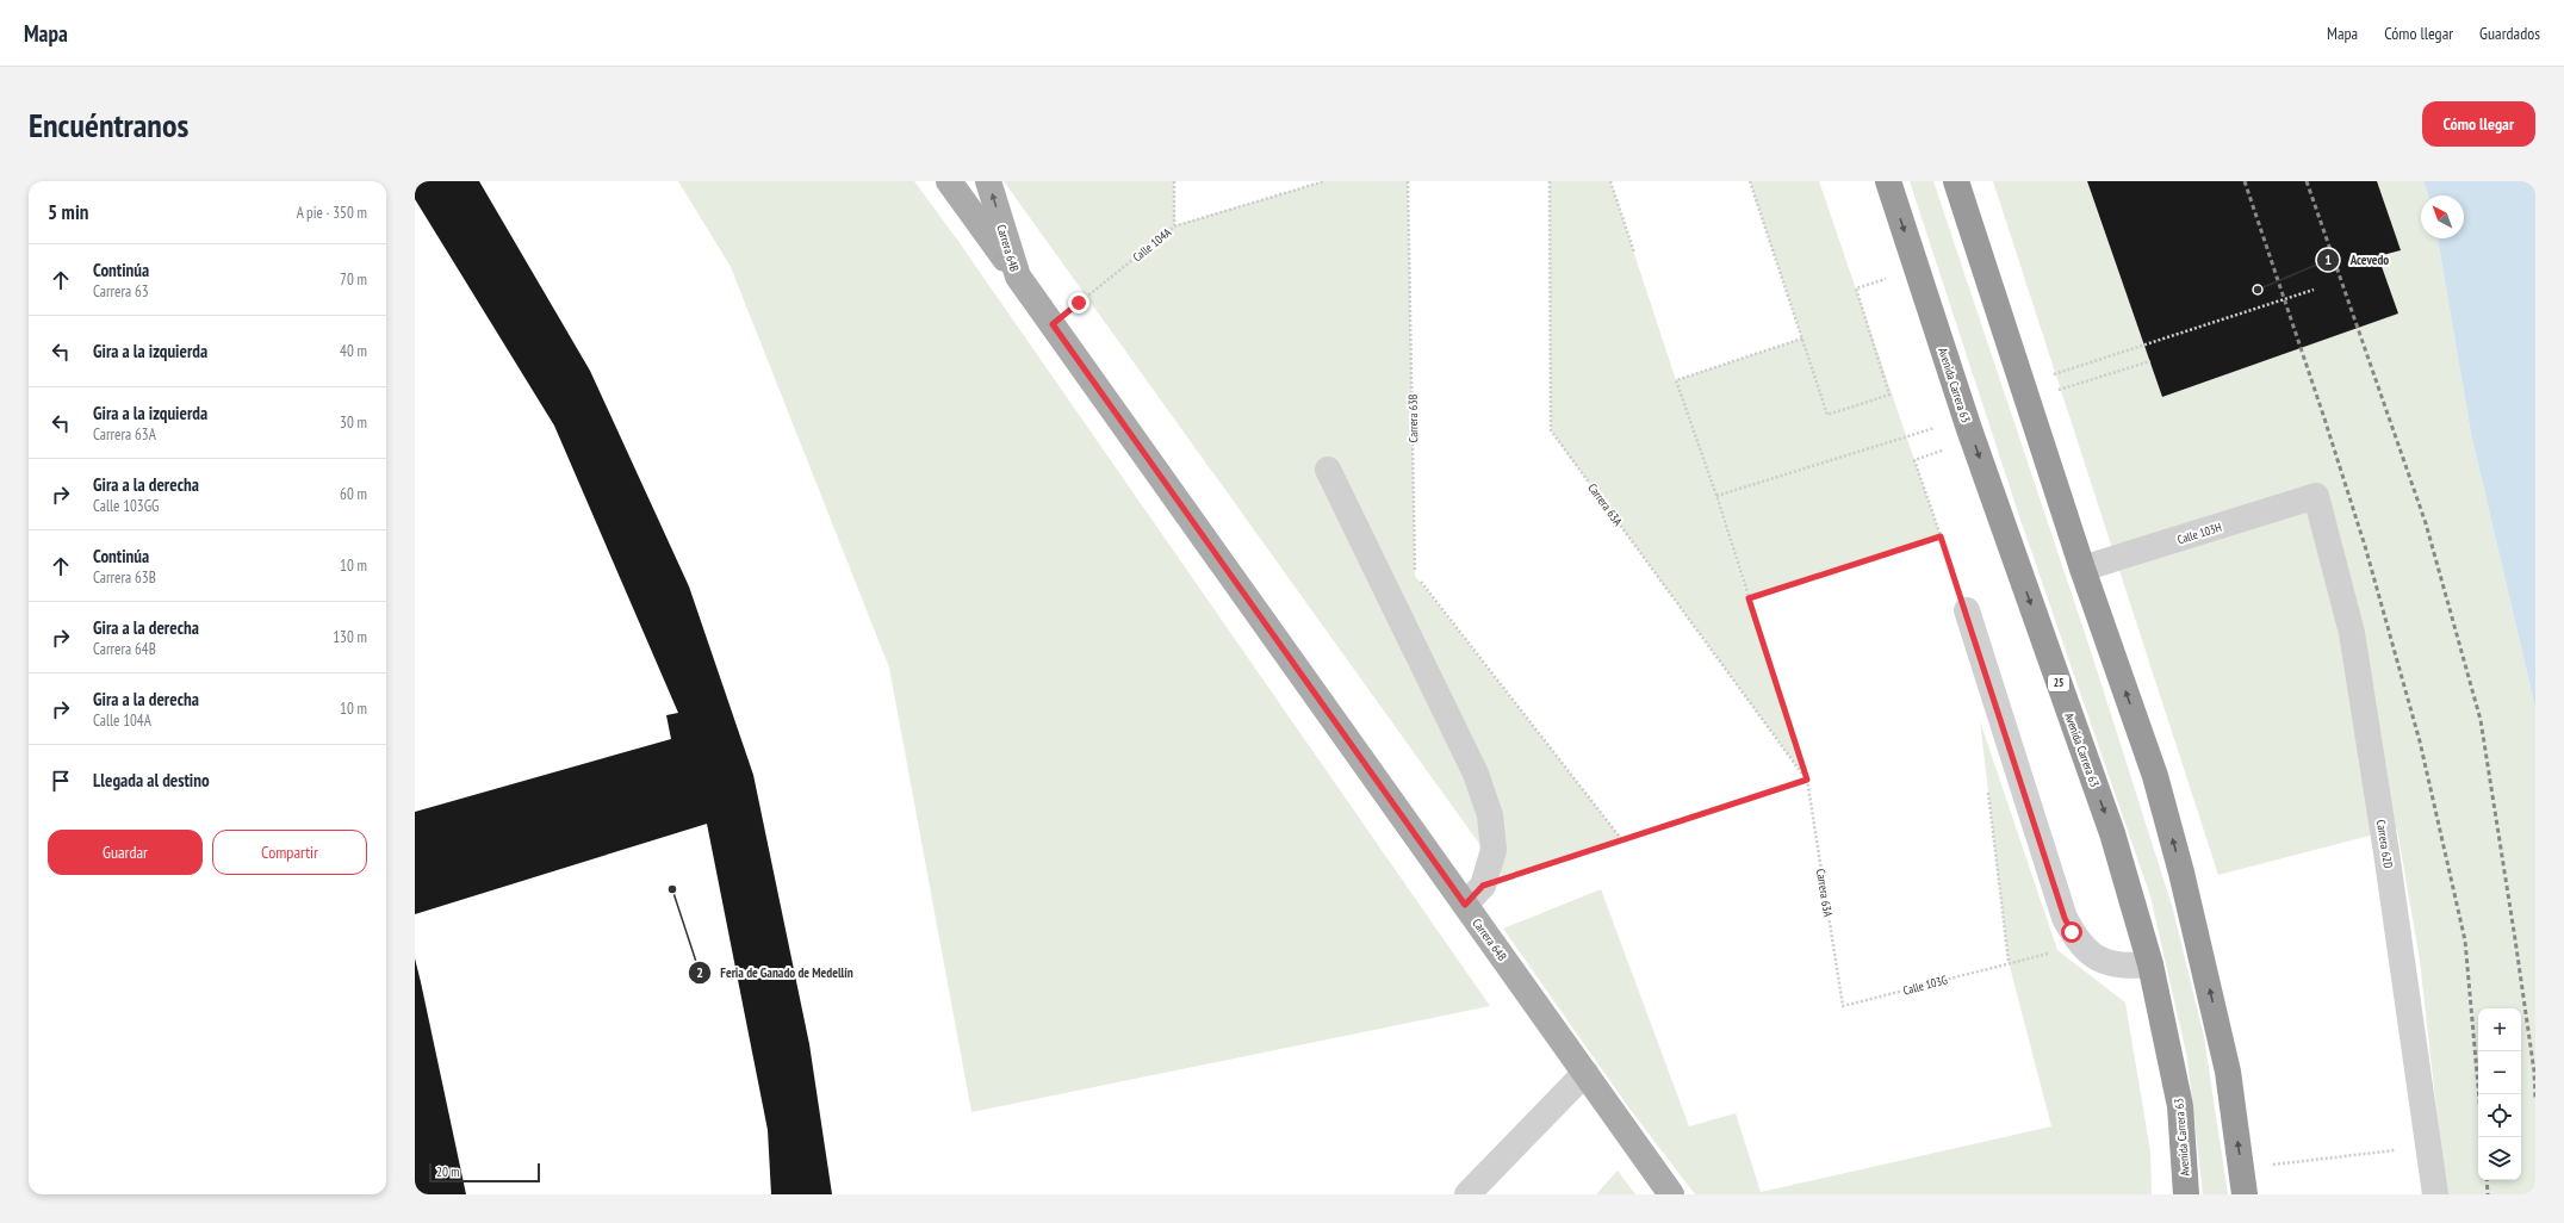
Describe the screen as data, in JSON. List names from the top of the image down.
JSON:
{
  "streets": {
    "highway": ["Avenida Carrera 63", "25"],
    "main road": ["Carrera 64B"],
    "street": ["Calle 103H", "Carrera 62D"],
    "path": [
      "Calle 104A",
      "Carrera 63B",
      "Carrera 63A",
      "Calle 103G"
    ]
  },
  "crossings": [
    ["Calle 104A", "Carrera 64B"],
    ["Carrera 63A", "Calle 103G"],
    ["Calle 103H", "Carrera 62D"]
  ],
  "places": ["Acevedo", "Feria de Ganado de Medellín"],
  "scale_bar": "20 m",
  "north": "top left",
  "page": {
    "header": "Mapa",
    "nav": ["Mapa", "Cómo llegar", "Guardados"],
    "buttons": [
      "Cómo llegar",
      ["Guardar", "Compartir"]
    ],
    "title": "Encuéntranos",
    "heading": ["5 min", "A pie · 350 m"],
    "list": [
      ["Continúa", "Carrera 63", "70 m"],
      ["Gira a la izquierda", "40 m"],
      ["Gira a la izquierda", "Carrera 63A", "30 m"],
      ["Gira a la derecha", "Calle 103GG", "60 m"],
      ["Continúa", "Carrera 63B", "10 m"],
      ["Gira a la derecha", "Carrera 64B", "130 m"],
      ["Gira a la derecha", "Calle 104A", "10 m"],
      "Llegada al destino"
    ],
    "map_buttons": ["+", "−"],
    "scale": "20 m"
  }
}
